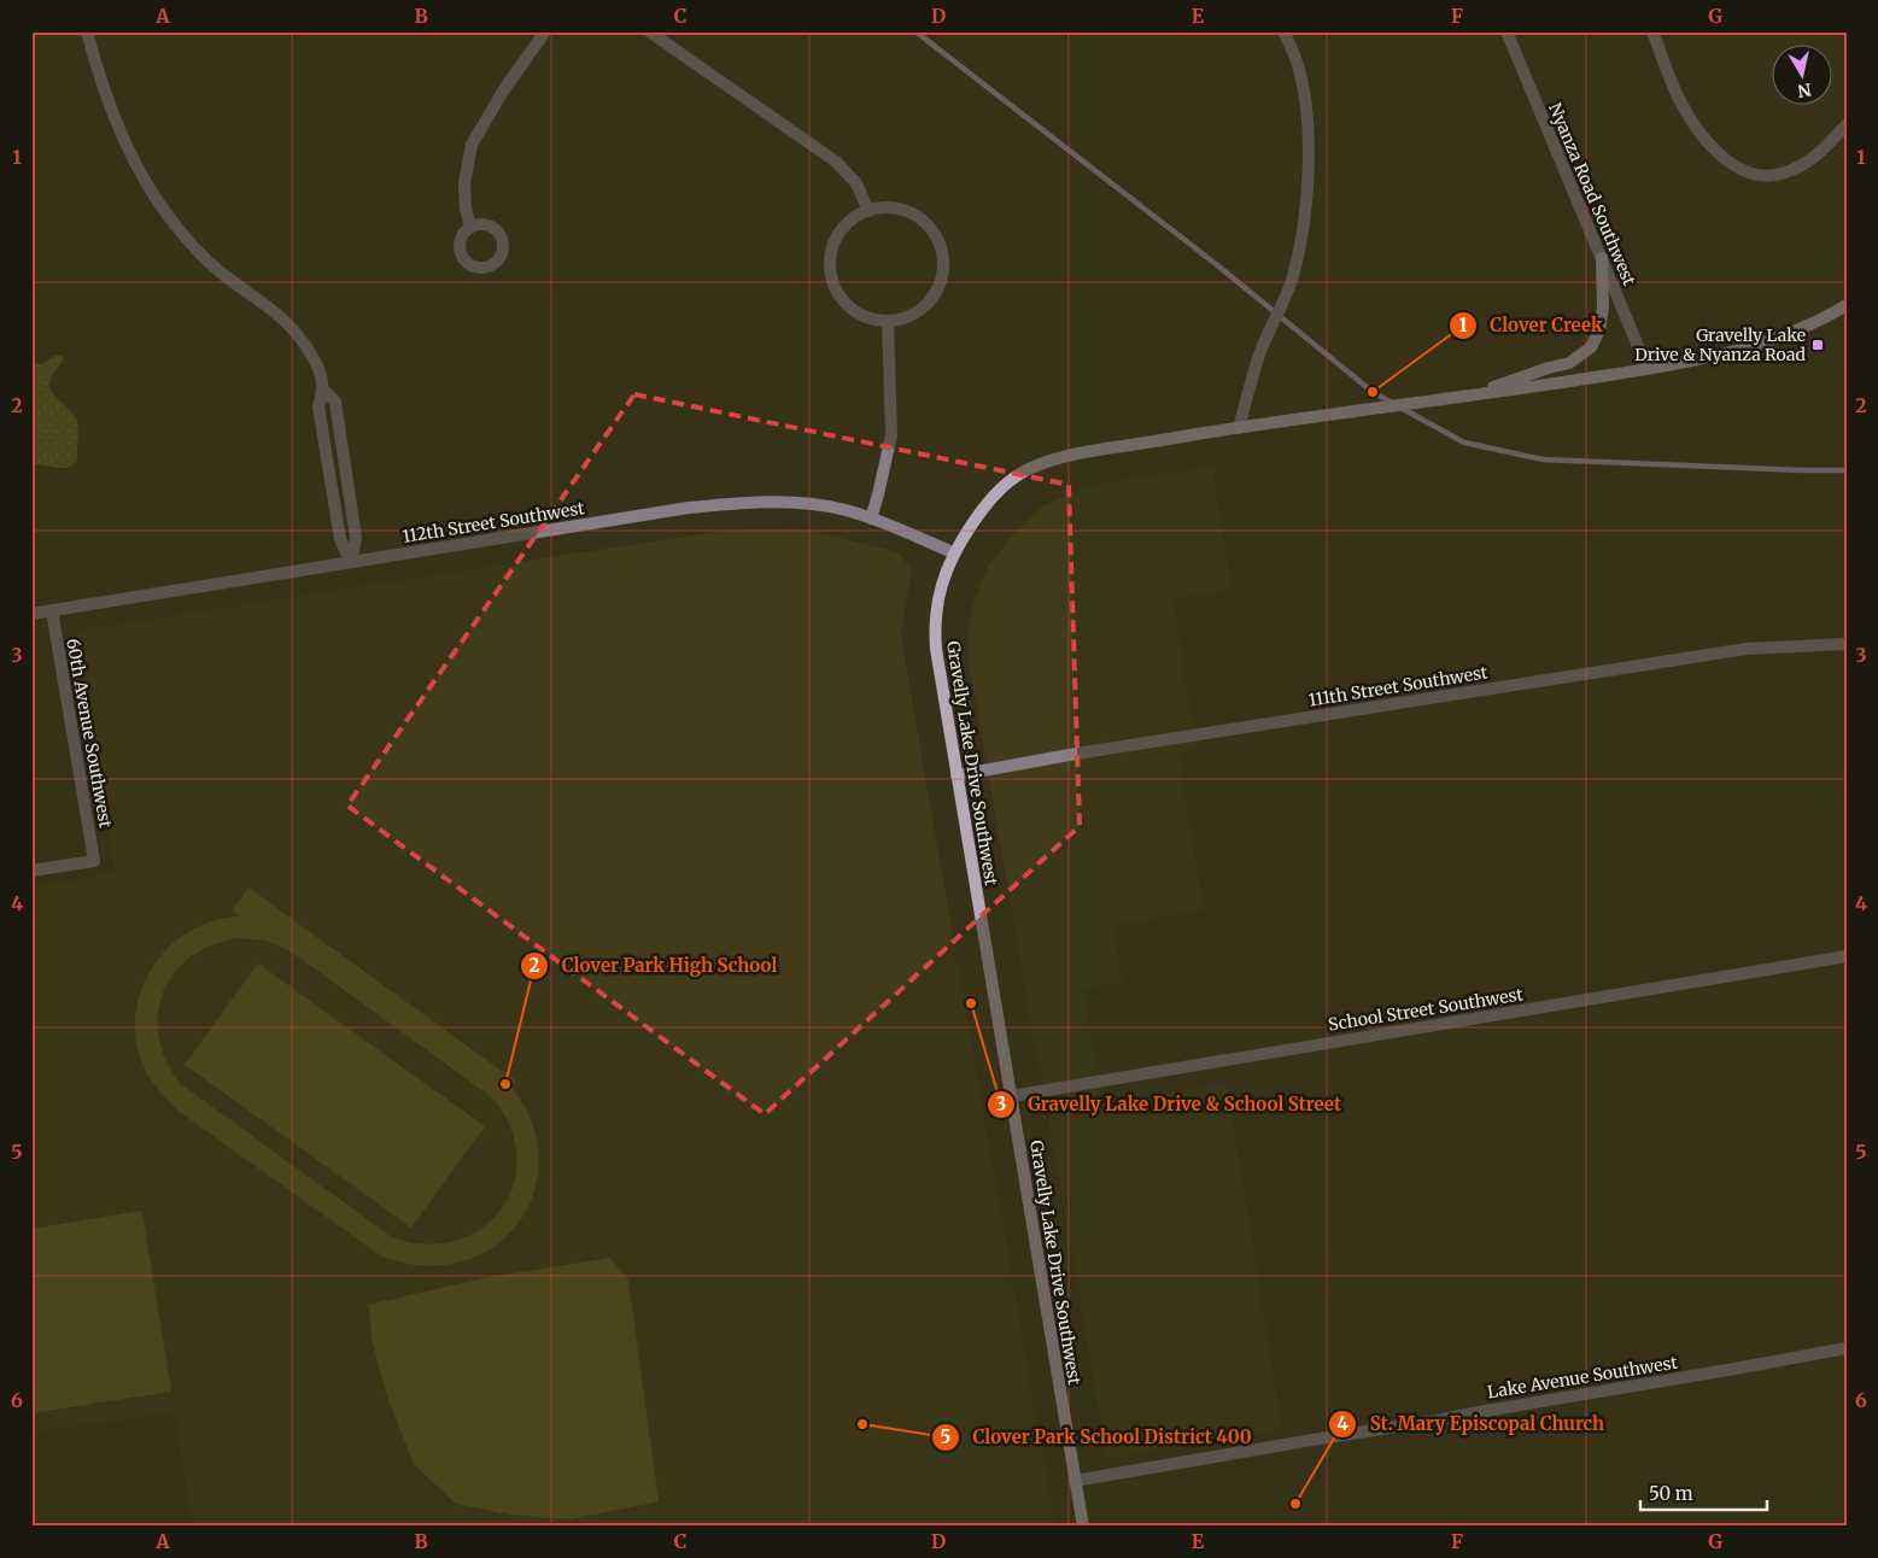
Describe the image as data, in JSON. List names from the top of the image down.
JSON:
{
  "streets": {
    "main road": ["Gravelly Lake Drive Southwest"],
    "street": [
      "Nyanza Road Southwest",
      "112th Street Southwest",
      "111th Street Southwest",
      "60th Avenue Southwest",
      "School Street Southwest",
      "Lake Avenue Southwest"
    ]
  },
  "crossings": [
    ["Nyanza Road Southwest", "Gravelly Lake Drive Southwest"],
    ["112th Street Southwest", "60th Avenue Southwest"],
    ["112th Street Southwest", "Gravelly Lake Drive Southwest"],
    ["111th Street Southwest", "Gravelly Lake Drive Southwest"],
    ["Gravelly Lake Drive Southwest", "School Street Southwest"],
    ["Gravelly Lake Drive Southwest", "Lake Avenue Southwest"]
  ],
  "places": {
    "transit": ["Gravelly Lake Drive & Nyanza Road"],
    "other": [
      "Clover Creek",
      "Gravelly Lake Drive & School Street",
      "Clover Park High School",
      "Clover Park School District 400",
      "St. Mary Episcopal Church"
    ]
  },
  "scale_bar": "50 m",
  "north": "bottom",
  "grid": {
    "columns": [
      "A",
      "B",
      "C",
      "D",
      "E",
      "F",
      "G"
    ],
    "rows": [
      "1",
      "2",
      "3",
      "4",
      "5",
      "6"
    ]
  }
}
